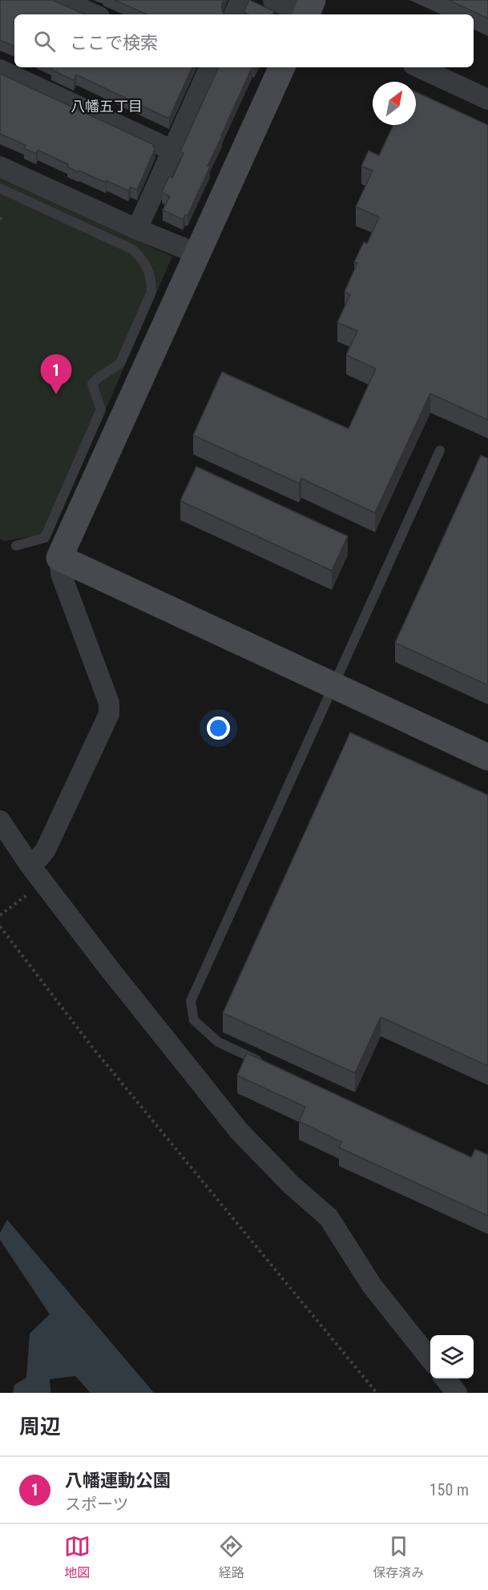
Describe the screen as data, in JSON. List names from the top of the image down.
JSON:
{
  "districts": ["八幡五丁目"],
  "north": "top right",
  "page": {
    "search": "ここで検索",
    "pins": "1",
    "heading": "周辺",
    "list": [
      {
        "mark": "1",
        "name": "八幡運動公園",
        "note": "スポーツ",
        "value": "150 m"
      }
    ],
    "nav": ["地図", "経路", "保存済み"]
  }
}
